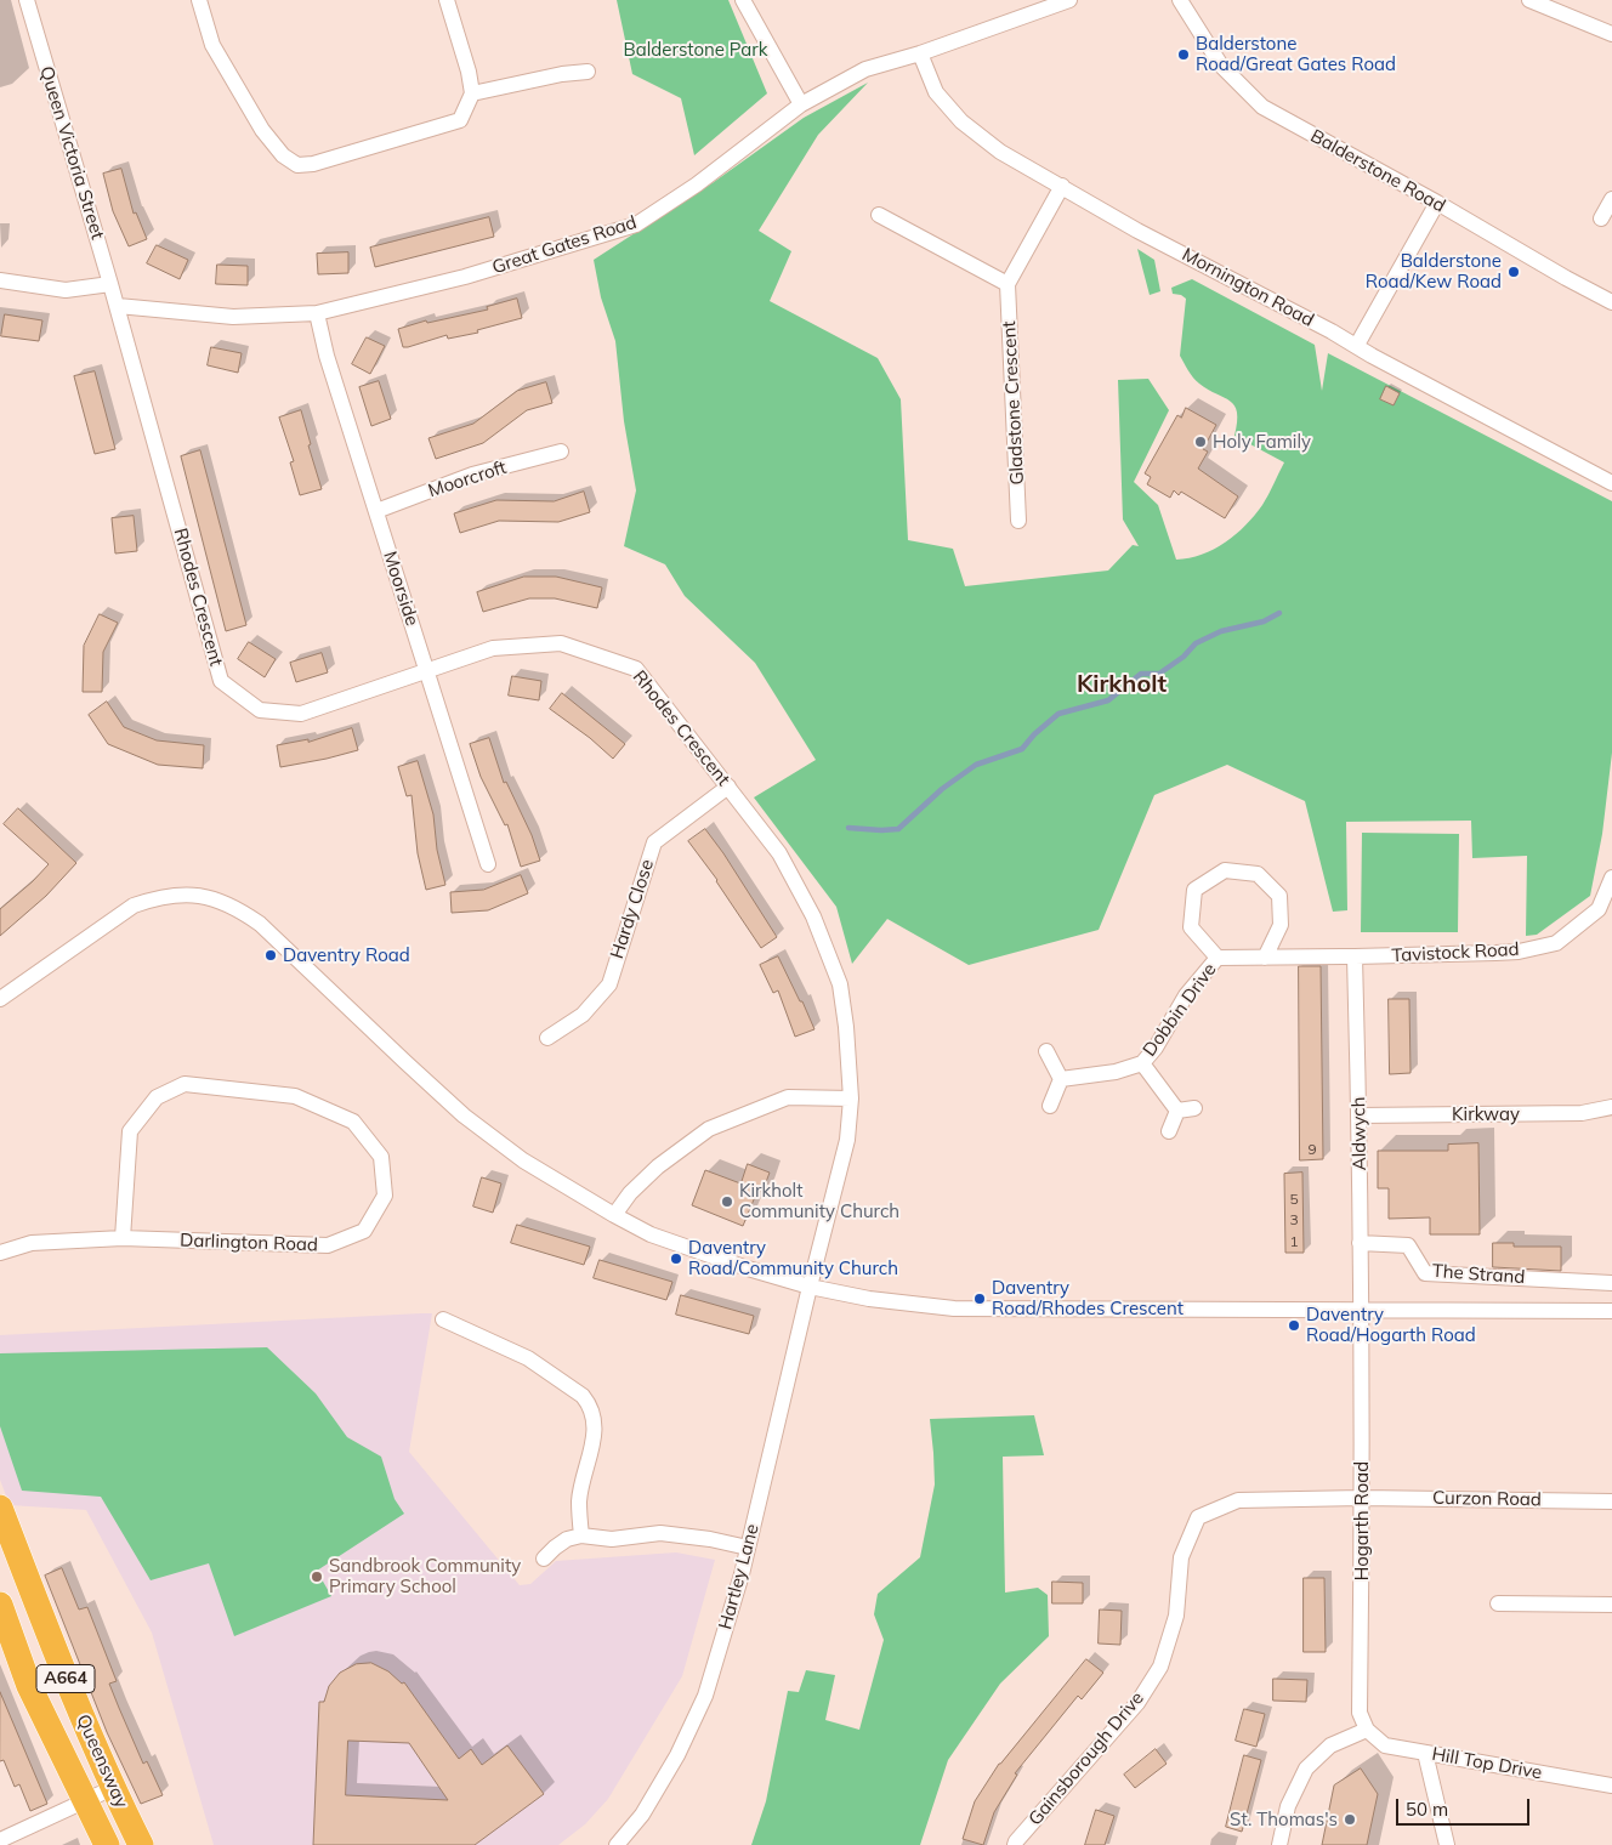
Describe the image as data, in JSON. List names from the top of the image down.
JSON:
{
  "streets": {
    "highway": ["A664", "Queensway"],
    "street": [
      "Queen Victoria Street",
      "Balderstone Road",
      "Great Gates Road",
      "Mornington Road",
      "Gladstone Crescent",
      "Moorcroft",
      "Moorside",
      "Rhodes Crescent",
      "Hardy Close",
      "Tavistock Road",
      "Dobbin Drive",
      "Kirkway",
      "Aldwych",
      "Darlington Road",
      "The Strand",
      "Curzon Road",
      "Hogarth Road",
      "Hartley Lane",
      "Gainsborough Drive",
      "Hill Top Drive"
    ]
  },
  "crossings": [
    ["Queen Victoria Street", "Great Gates Road"],
    ["Queen Victoria Street", "Rhodes Crescent"],
    ["Great Gates Road", "Mornington Road"],
    ["Great Gates Road", "Moorside"],
    ["Great Gates Road", "Rhodes Crescent"],
    ["Moorcroft", "Moorside"],
    ["Moorside", "Rhodes Crescent"],
    ["Rhodes Crescent", "Hardy Close"],
    ["Rhodes Crescent", "Hartley Lane"],
    ["Tavistock Road", "Dobbin Drive"],
    ["Tavistock Road", "Aldwych"],
    ["Kirkway", "Aldwych"],
    ["Aldwych", "The Strand"],
    ["Aldwych", "Hogarth Road"],
    ["Curzon Road", "Hogarth Road"],
    ["Curzon Road", "Gainsborough Drive"],
    ["Hogarth Road", "Gainsborough Drive"],
    ["Hogarth Road", "Hill Top Drive"]
  ],
  "districts": ["Kirkholt"],
  "parks": ["Balderstone Park"],
  "places": [
    "Balderstone Road/Great Gates Road",
    "Balderstone Road/Kew Road",
    "Holy Family",
    "Daventry Road",
    "Kirkholt Community Church",
    "Daventry Road/Community Church",
    "Daventry Road/Rhodes Crescent",
    "Daventry Road/Hogarth Road",
    "Sandbrook Community Primary School",
    "St. Thomas's"
  ],
  "house_numbers": [
    "9",
    "5",
    "3",
    "1"
  ],
  "scale_bar": "50 m"
}
